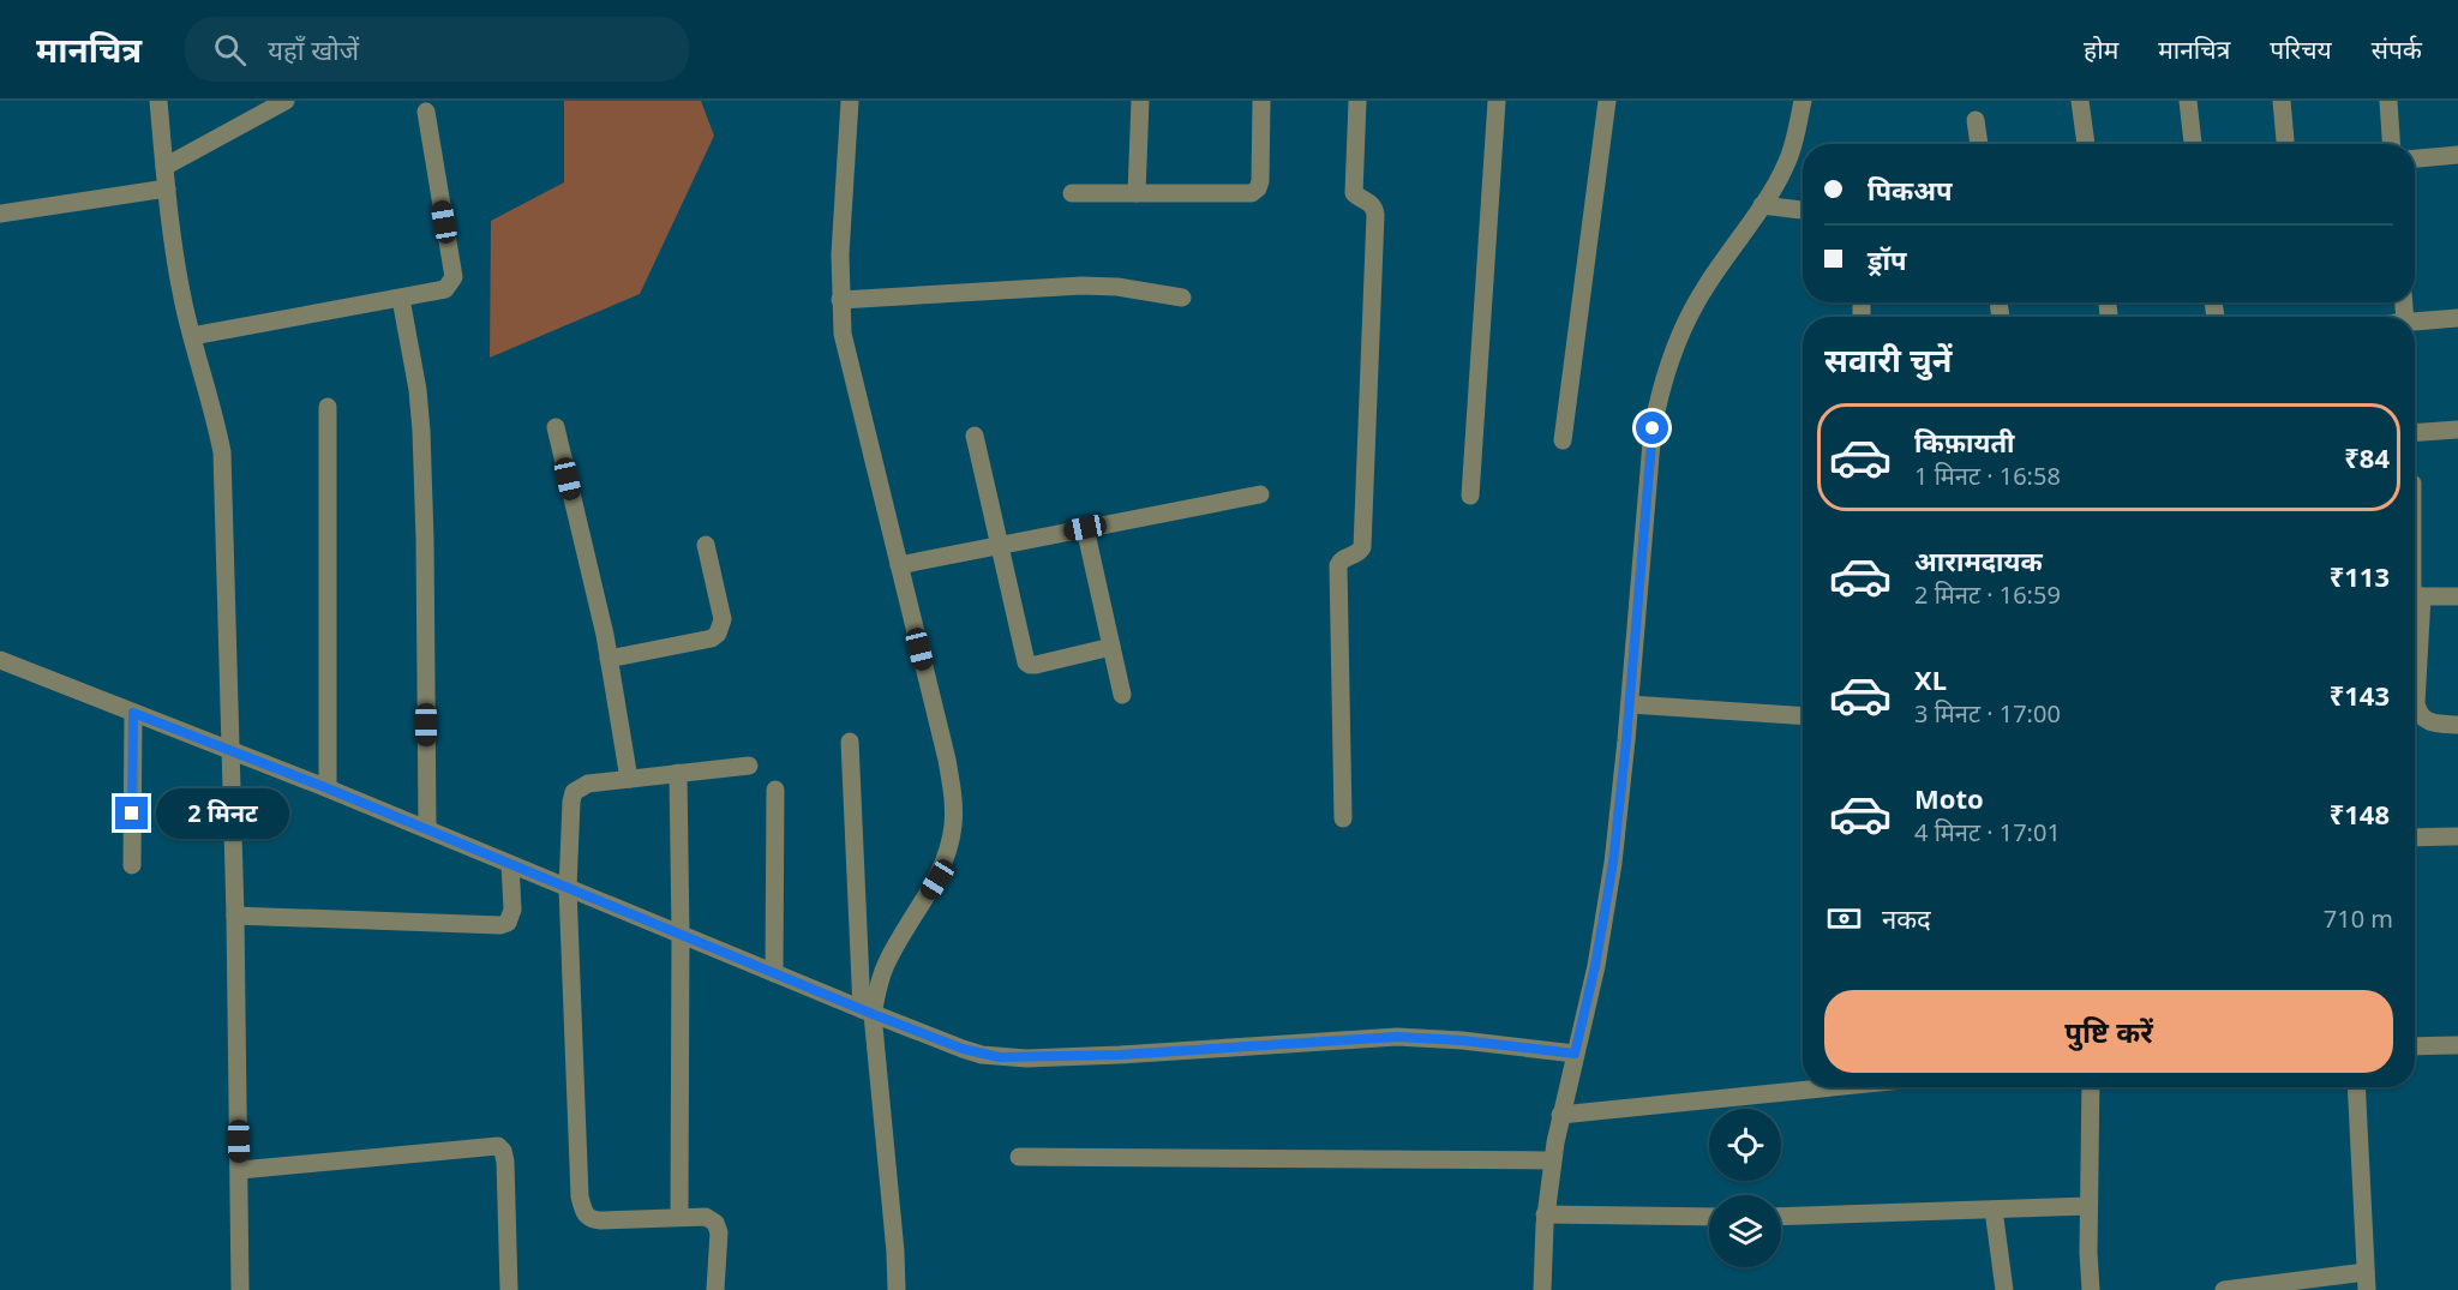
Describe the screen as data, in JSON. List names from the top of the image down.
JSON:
{
  "page": {
    "header": "मानचित्र",
    "search": "यहाँ खोजें",
    "nav": [
      "होम",
      "मानचित्र",
      "परिचय",
      "संपर्क"
    ],
    "banner": ["पिकअप", "ड्रॉप"],
    "heading": "सवारी चुनें",
    "list": [
      {
        "name": "किफ़ायती",
        "note": "1 मिनट · 16:58",
        "value": "₹84"
      },
      {
        "name": "आरामदायक",
        "note": "2 मिनट · 16:59",
        "value": "₹113"
      },
      {
        "name": "XL",
        "note": "3 मिनट · 17:00",
        "value": "₹143"
      },
      {
        "name": "Moto",
        "note": "4 मिनट · 17:01",
        "value": "₹148"
      }
    ],
    "bubble": "2 मिनट",
    "pay": ["नकद", "710 m"],
    "buttons": "पुष्टि करें"
  }
}
